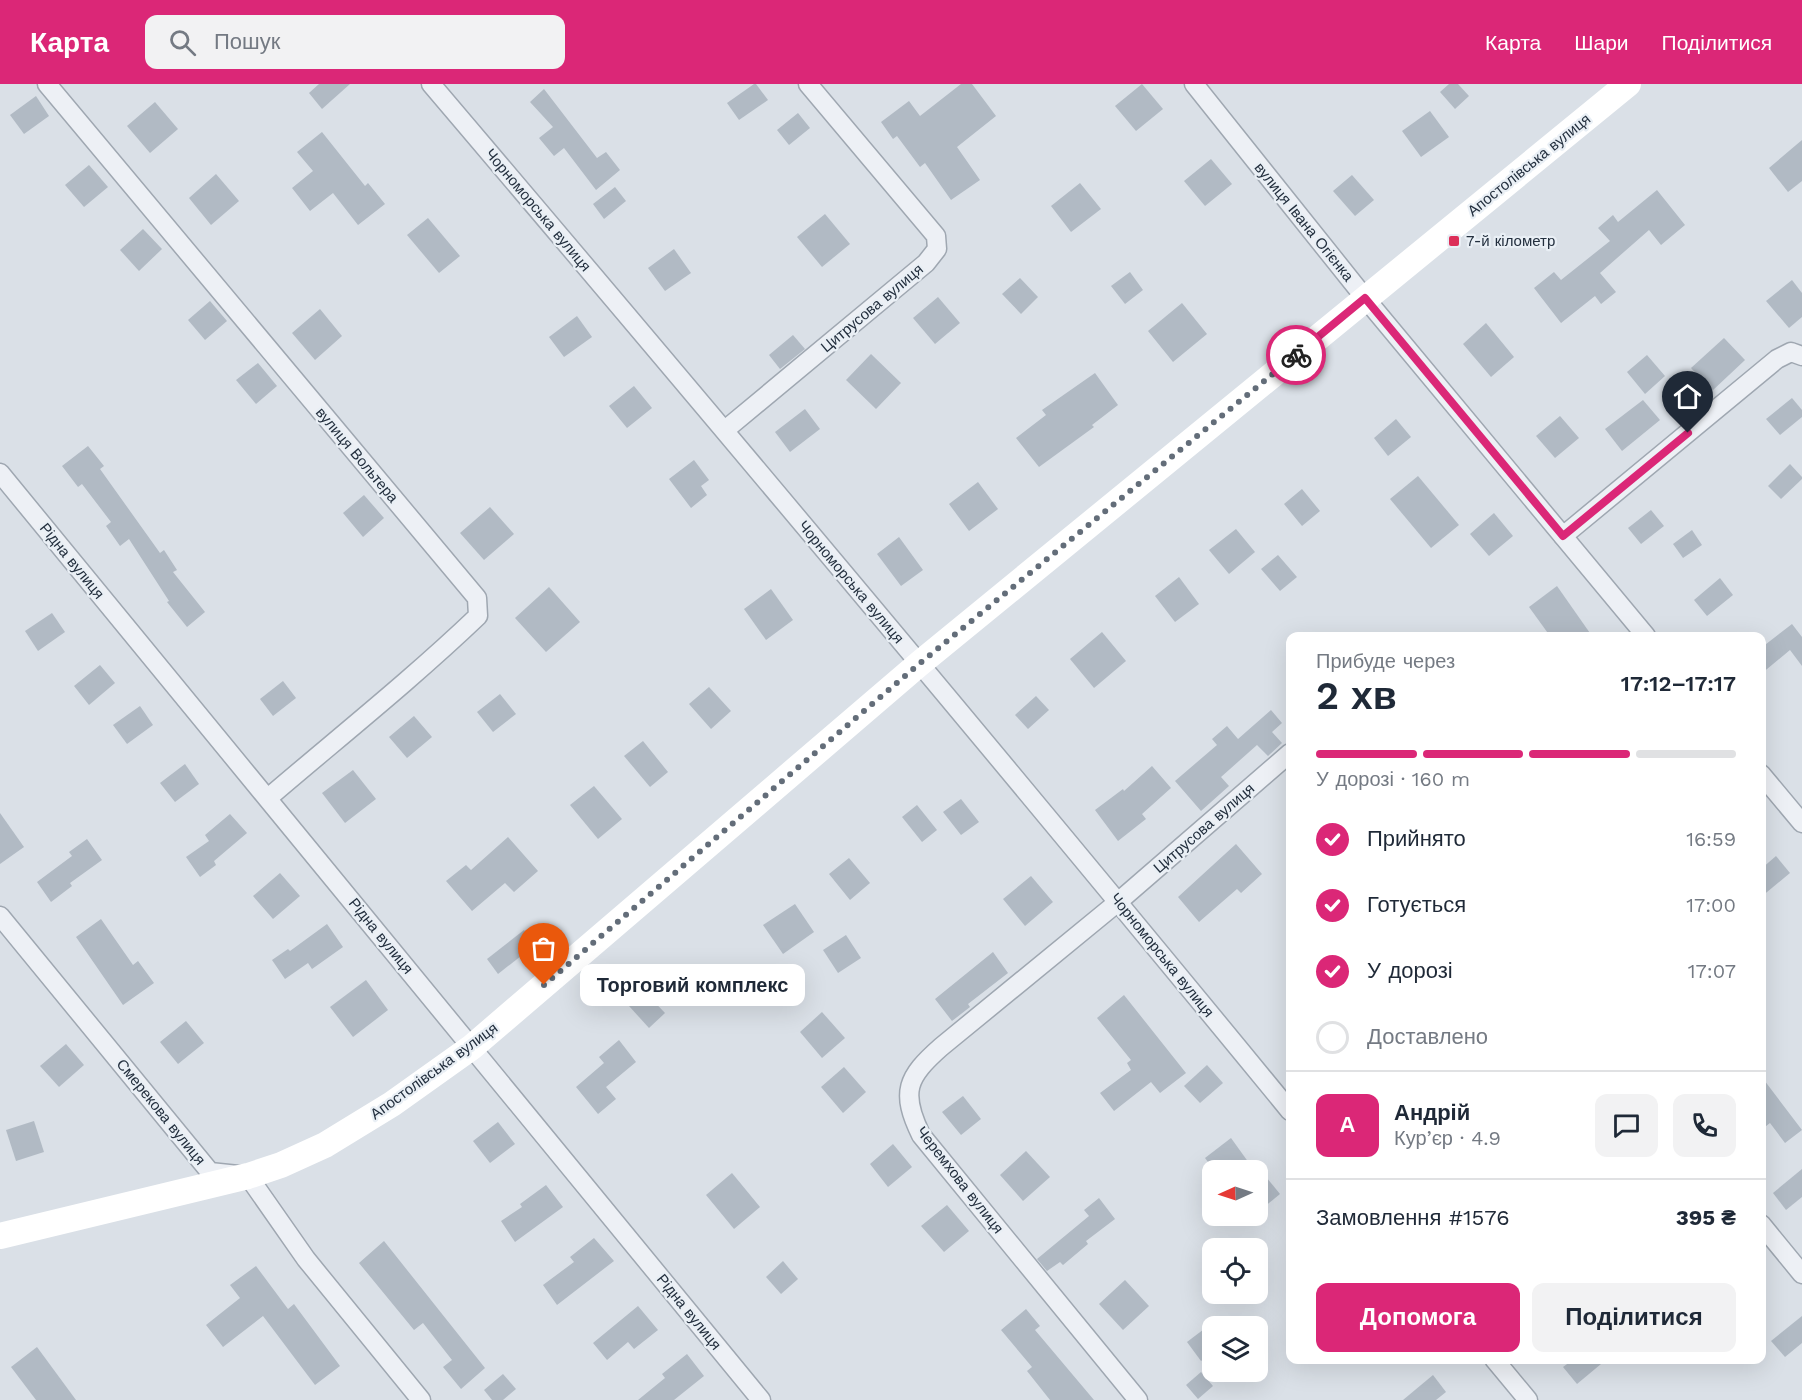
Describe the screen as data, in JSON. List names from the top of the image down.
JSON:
{
  "streets": {
    "street": [
      "Апостолівська вулиця",
      "Чорноморська вулиця",
      "вулиця Івана Огієнка",
      "Цитрусова вулиця",
      "вулиця Вольтера",
      "Рідна вулиця",
      "Смерекова вулиця",
      "Черемхова вулиця"
    ]
  },
  "crossings": [
    ["Апостолівська вулиця", "Чорноморська вулиця"],
    ["Апостолівська вулиця", "вулиця Івана Огієнка"],
    ["Апостолівська вулиця", "Рідна вулиця"],
    ["Апостолівська вулиця", "Смерекова вулиця"],
    ["Чорноморська вулиця", "Цитрусова вулиця"],
    ["Чорноморська вулиця", "Черемхова вулиця"],
    ["Цитрусова вулиця", "Черемхова вулиця"],
    ["вулиця Вольтера", "Рідна вулиця"]
  ],
  "places": {
    "transit": ["7-й кілометр"],
    "other": ["Торговий комплекс"]
  },
  "north": "left",
  "page": {
    "header": "Карта",
    "search": "Пошук",
    "nav": ["Карта", "Шари", "Поділитися"],
    "heading": ["2 хв", "Прибуде через", "17:12–17:17"],
    "panel": [
      "Андрій",
      "Кур’єр · 4.9",
      "Замовлення #1576",
      "395 ₴"
    ],
    "bar": "У дорозі · 160 m",
    "list": [
      ["Прийнято", "16:59"],
      ["Готується", "17:00"],
      ["У дорозі", "17:07"],
      "Доставлено"
    ],
    "bubble": "Торговий комплекс",
    "round": "А",
    "buttons": ["Допомога", "Поділитися"]
  }
}
